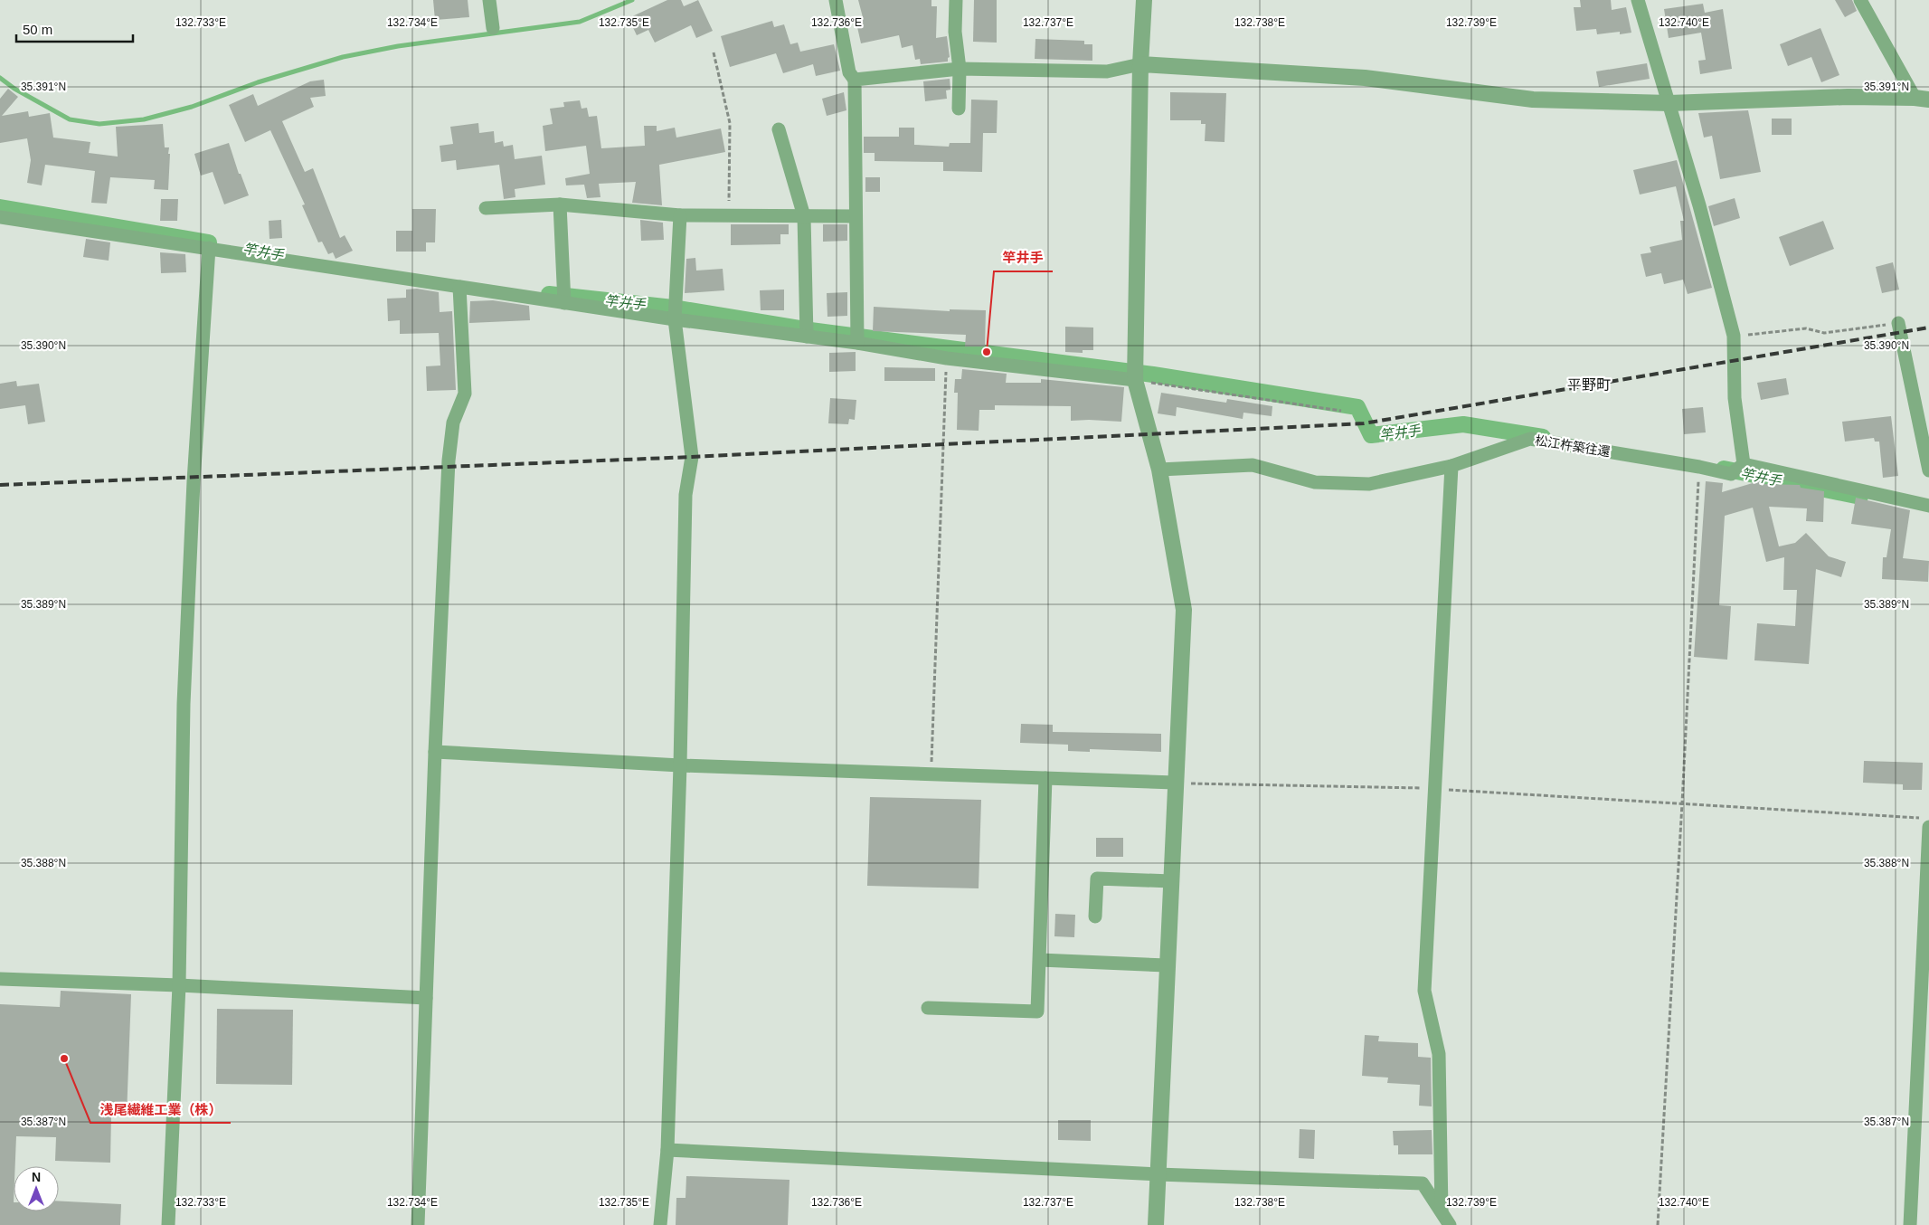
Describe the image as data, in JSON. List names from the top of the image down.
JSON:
{
  "streets": {
    "street": ["松江杵築往還"]
  },
  "districts": ["平野町"],
  "water": ["竿井手"],
  "places": ["竿井手", "浅尾繊維工業（株）"],
  "scale_bar": "50 m",
  "north": "top",
  "coordinates": [
    "132.733°E",
    "132.734°E",
    "132.735°E",
    "132.736°E",
    "132.737°E",
    "132.738°E",
    "132.739°E",
    "132.740°E",
    "35.391°N",
    "35.390°N",
    "35.389°N",
    "35.388°N",
    "35.387°N"
  ]
}
